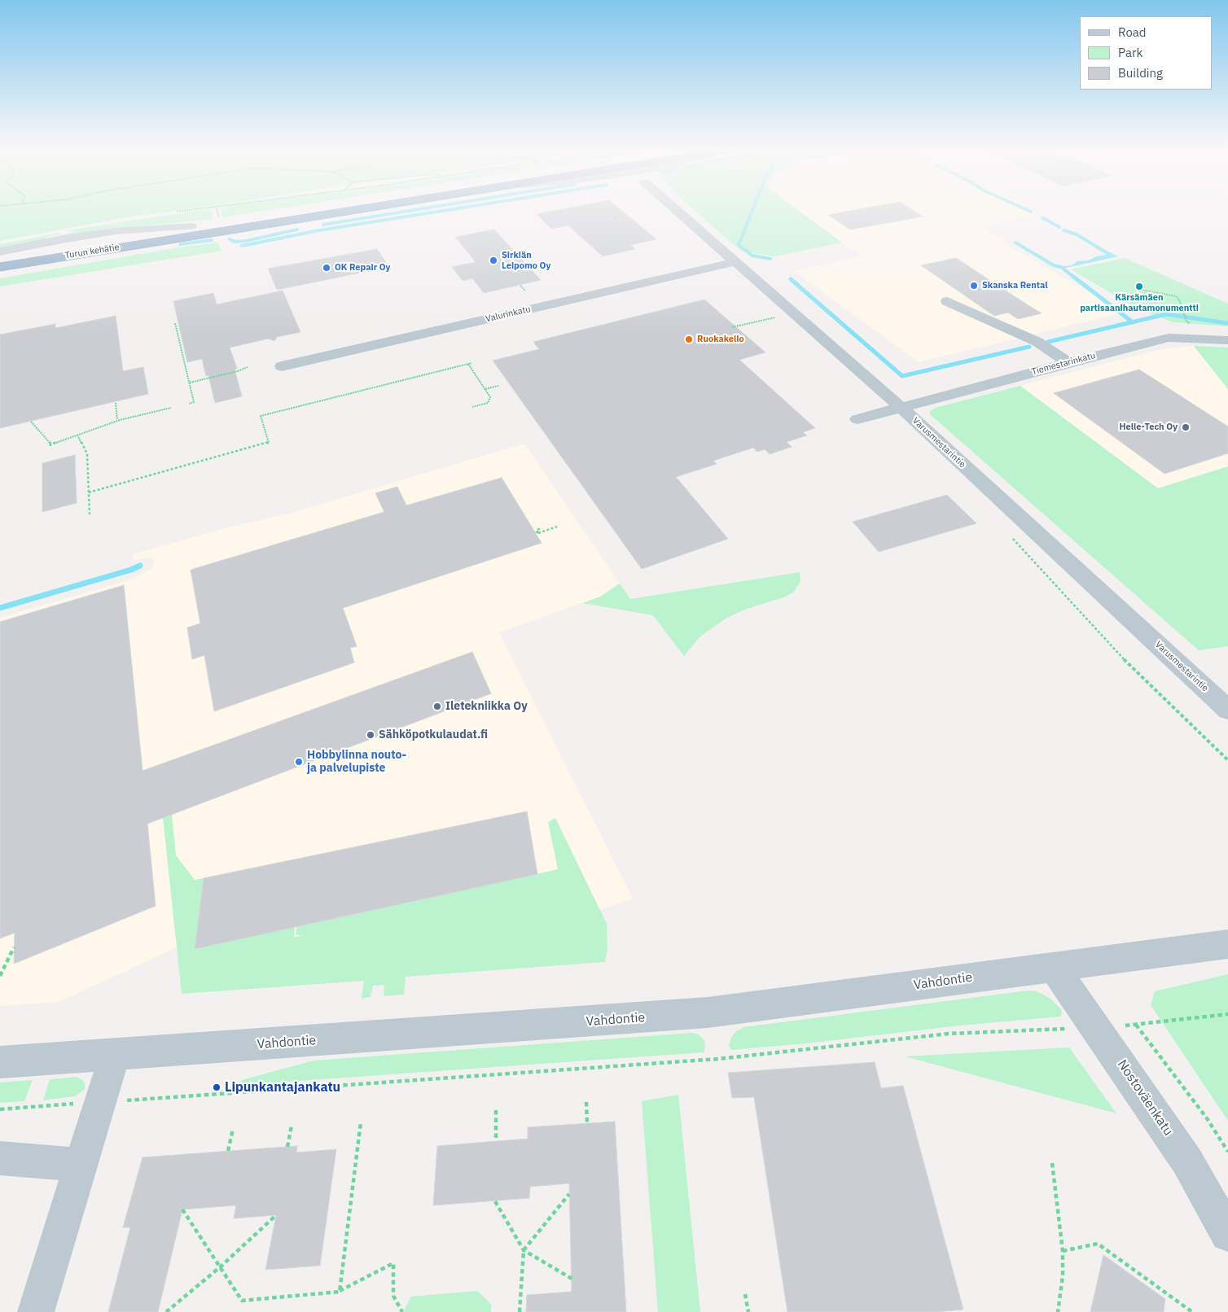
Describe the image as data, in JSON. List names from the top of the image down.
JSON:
{
  "streets": {
    "highway": ["Turun kehätie"],
    "street": [
      "Valurinkatu",
      "Tiemestarinkatu",
      "Varusmestarintie",
      "Vahdontie",
      "Nostoväenkatu"
    ]
  },
  "crossings": [
    ["Valurinkatu", "Varusmestarintie"],
    ["Tiemestarinkatu", "Varusmestarintie"],
    ["Vahdontie", "Nostoväenkatu"]
  ],
  "places": [
    "Sirkiän Leipomo Oy",
    "OK Repair Oy",
    "Skanska Rental",
    "Kärsämäen partisaanihautamonumentti",
    "Ruokakello",
    "Helle-Tech Oy",
    "Iletekniikka Oy",
    "Sähköpotkulaudat.fi",
    "Hobbylinna nouto- ja palvelupiste",
    "Lipunkantajankatu"
  ],
  "legend": ["Road", "Park", "Building"]
}
